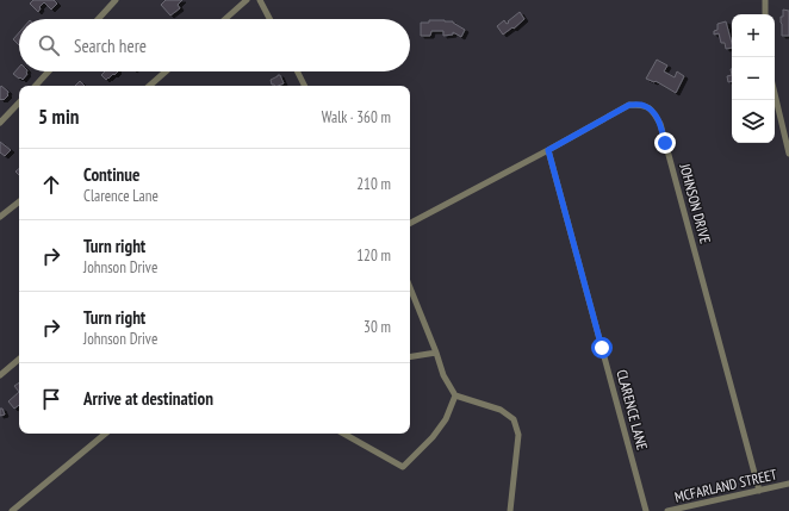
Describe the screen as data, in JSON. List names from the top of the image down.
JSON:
{
  "streets": {
    "street": ["JOHNSON DRIVE", "CLARENCE LANE", "MCFARLAND STREET"]
  },
  "crossings": [
    ["JOHNSON DRIVE", "CLARENCE LANE"],
    ["JOHNSON DRIVE", "MCFARLAND STREET"]
  ],
  "page": {
    "map_buttons": ["+", "−"],
    "search": "Search here",
    "heading": ["5 min", "Walk · 360 m"],
    "list": [
      ["Continue", "Clarence Lane", "210 m"],
      ["Turn right", "Johnson Drive", "120 m"],
      ["Turn right", "Johnson Drive", "30 m"],
      "Arrive at destination"
    ]
  }
}
